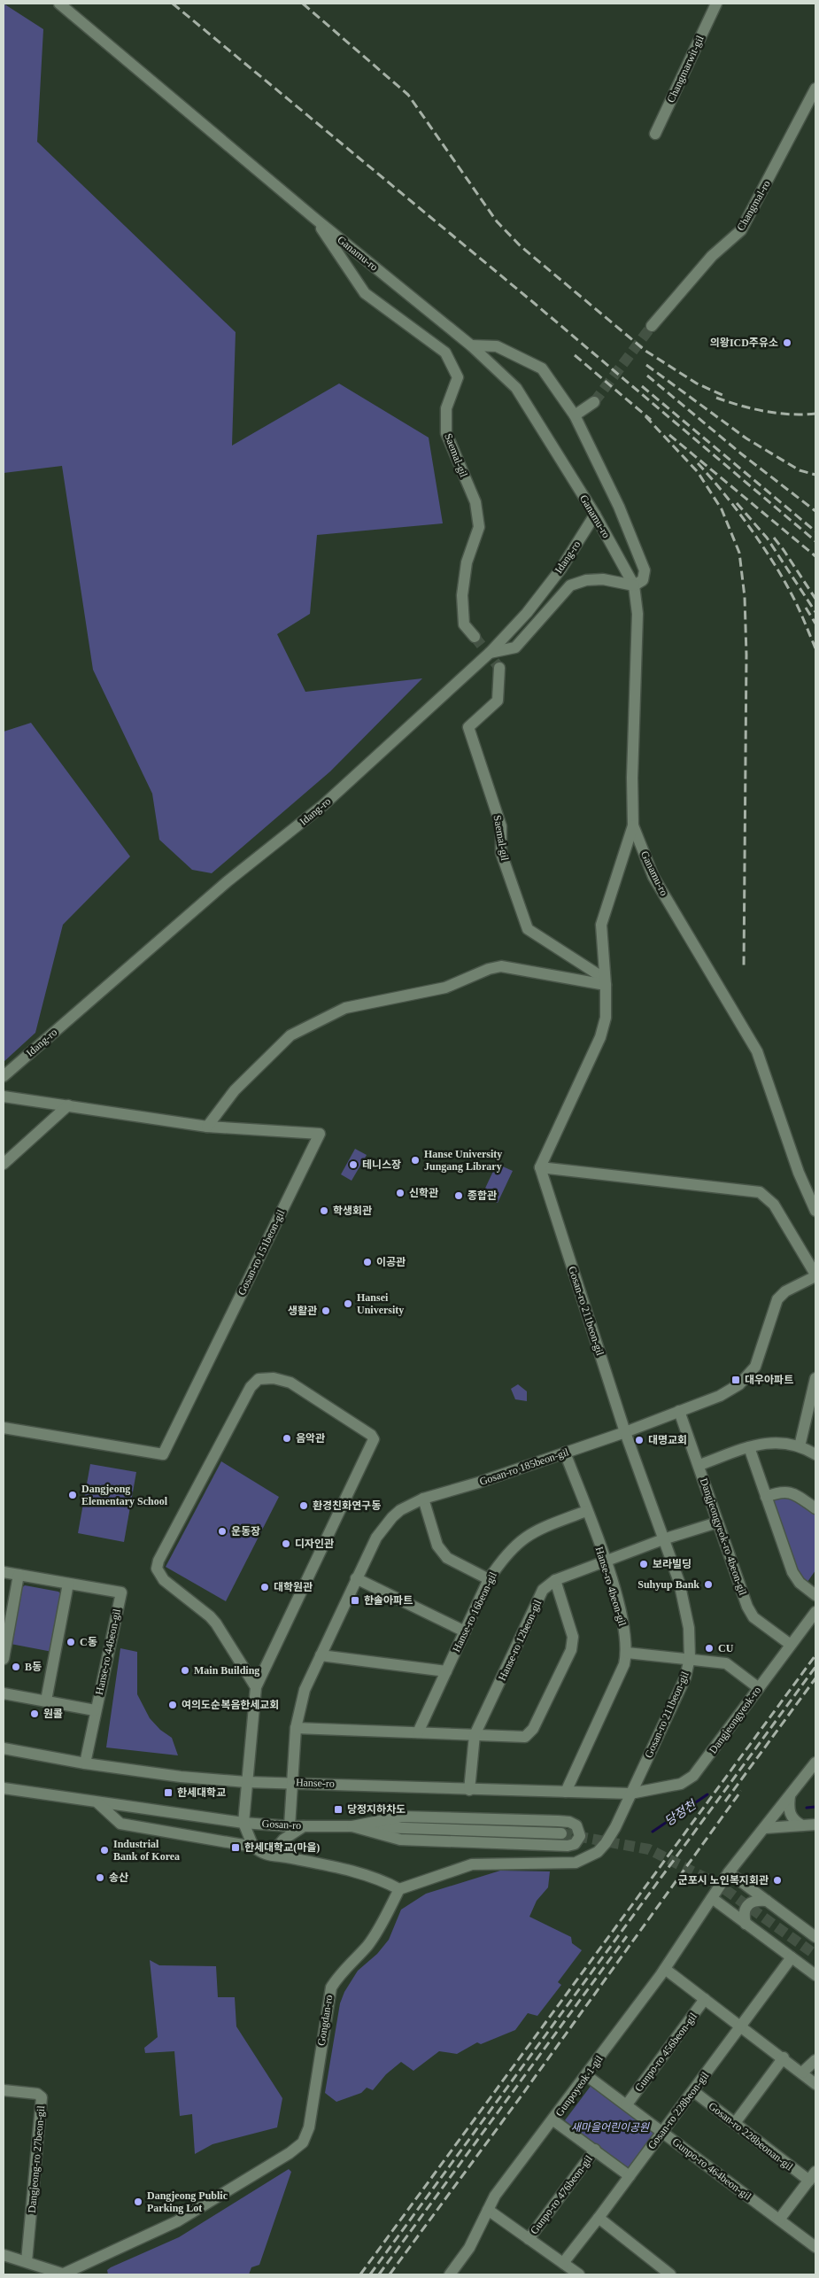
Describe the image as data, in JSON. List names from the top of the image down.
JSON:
{
  "streets": {
    "street": [
      "Changmarwit-gil",
      "Changmal-ro",
      "Ganamu-ro",
      "Saemal-gil",
      "Idang-ro",
      "Gosan-ro 151beon-gil",
      "Gosan-ro 211beon-gil",
      "Gosan-ro 185beon-gil",
      "Dangjeongyeok-ro 4beon-gil",
      "Hanse-ro 4beon-gil",
      "Hanse-ro 16beon-gil",
      "Hanse-ro 12beon-gil",
      "Hanse-ro 44beon-gil",
      "Dangjeongyeok-ro",
      "Hanse-ro",
      "Gosan-ro",
      "Gongdan-ro",
      "Gunpo-ro 456beon-gil",
      "Gunpoyeok 1-gil",
      "Gosan-ro 228beon-gil",
      "Gosan-ro 228beonan-gil",
      "Dangjeong-ro 27beon-gil",
      "Gunpo-ro 464beon-gil",
      "Gunpo-ro 476beon-gil"
    ]
  },
  "crossings": [
    ["Ganamu-ro", "Saemal-gil"],
    ["Ganamu-ro", "Idang-ro"],
    ["Gosan-ro 211beon-gil", "Gosan-ro 185beon-gil"],
    ["Gosan-ro 211beon-gil", "Hanse-ro 12beon-gil"],
    ["Gosan-ro 211beon-gil", "Dangjeongyeok-ro"],
    ["Gosan-ro 211beon-gil", "Hanse-ro"],
    ["Gosan-ro 185beon-gil", "Hanse-ro 4beon-gil"],
    ["Gosan-ro 185beon-gil", "Hanse-ro"],
    ["Gosan-ro 185beon-gil", "Gosan-ro"],
    ["Dangjeongyeok-ro 4beon-gil", "Hanse-ro 12beon-gil"],
    ["Dangjeongyeok-ro 4beon-gil", "Dangjeongyeok-ro"],
    ["Hanse-ro 4beon-gil", "Hanse-ro 16beon-gil"],
    ["Hanse-ro 4beon-gil", "Hanse-ro 12beon-gil"],
    ["Hanse-ro 4beon-gil", "Hanse-ro"],
    ["Hanse-ro 12beon-gil", "Hanse-ro"],
    ["Hanse-ro 44beon-gil", "Hanse-ro"],
    ["Dangjeongyeok-ro", "Hanse-ro"],
    ["Gunpo-ro 456beon-gil", "Gunpo-ro 464beon-gil"],
    ["Gunpoyeok 1-gil", "Gunpo-ro 464beon-gil"],
    ["Gunpoyeok 1-gil", "Gunpo-ro 476beon-gil"],
    ["Gosan-ro 228beon-gil", "Gosan-ro 228beonan-gil"],
    ["Gosan-ro 228beon-gil", "Gunpo-ro 464beon-gil"],
    ["Gosan-ro 228beon-gil", "Gunpo-ro 476beon-gil"]
  ],
  "water": ["당정천"],
  "parks": ["새마을어린이공원"],
  "places": {
    "other": [
      "의왕ICD주유소",
      "Hanse University Jungang Library",
      "테니스장",
      "신학관",
      "종합관",
      "학생회관",
      "이공관",
      "Hansei University",
      "생활관",
      "음악관",
      "대명교회",
      "Dangjeong Elementary School",
      "환경친화연구동",
      "운동장",
      "디자인관",
      "보라빌딩",
      "Suhyup Bank",
      "대학원관",
      "C동",
      "CU",
      "B동",
      "Main Building",
      "여의도순복음한세교회",
      "원콜",
      "Industrial Bank of Korea",
      "송산",
      "군포시 노인복지회관",
      "Dangjeong Public Parking Lot"
    ],
    "transit": [
      "대우아파트",
      "한솔아파트",
      "한세대학교",
      "당정지하차도",
      "한세대학교(마을)"
    ]
  }
}
